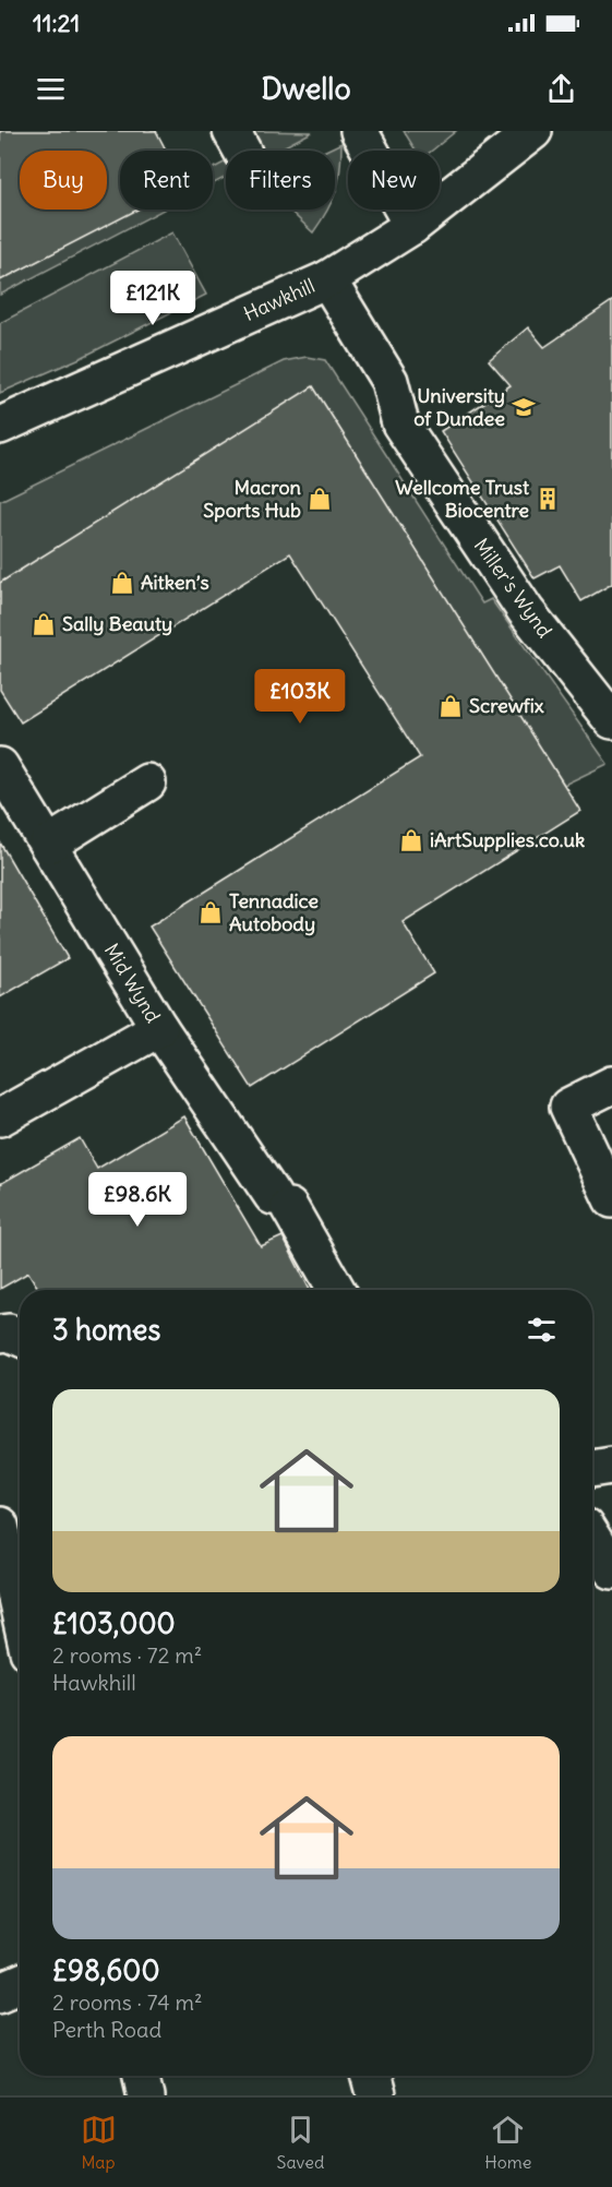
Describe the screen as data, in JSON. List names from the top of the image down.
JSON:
{
  "streets": {
    "street": ["Hawkhill", "Miller's Wynd", "Mid Wynd"]
  },
  "crossings": [
    ["Hawkhill", "Miller's Wynd"]
  ],
  "places": {
    "school or university": ["University of Dundee"],
    "shop": [
      "Macron Sports Hub",
      "Aitken’s",
      "Sally Beauty",
      "Screwfix",
      "iArtSupplies.co.uk",
      "Tennadice Autobody"
    ],
    "building": ["Wellcome Trust Biocentre"]
  },
  "page": {
    "status": "11:21",
    "header": "Dwello",
    "chip": [
      "Buy",
      "Rent",
      "Filters",
      "New"
    ],
    "price": ["£121K", "£103K", "£98.6K"],
    "heading": "3 homes",
    "list": [
      {
        "name": "£103,000",
        "note": "2 rooms · 72 m² · Hawkhill"
      },
      {
        "name": "£98,600",
        "note": "2 rooms · 74 m² · Perth Road"
      }
    ],
    "tabs": ["Map", "Saved", "Home"]
  }
}
